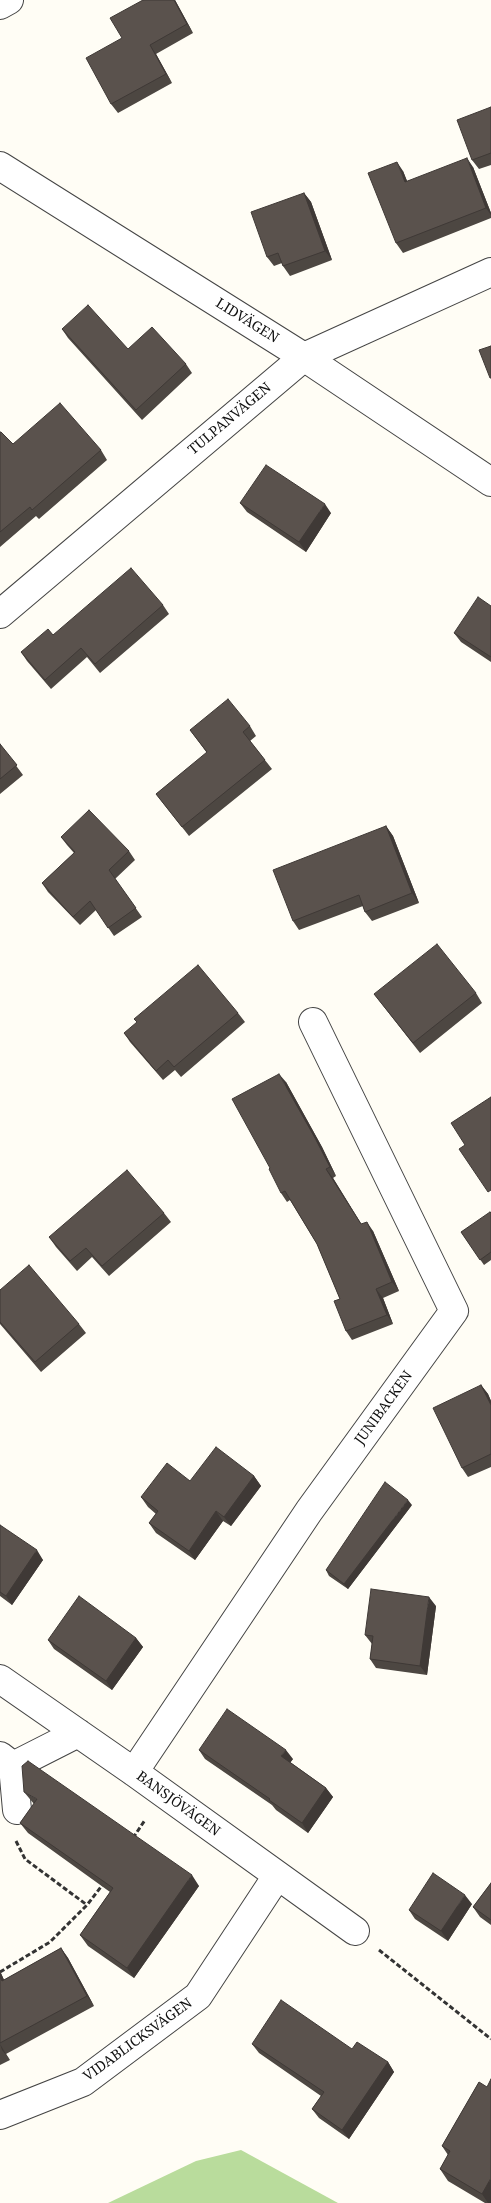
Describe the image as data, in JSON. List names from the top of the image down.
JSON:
{
  "streets": {
    "street": [
      "LIDVÄGEN",
      "TULPANVÄGEN",
      "JUNIBACKEN",
      "BANSJÖVÄGEN",
      "VIDABLICKSVÄGEN"
    ]
  },
  "crossings": [
    ["LIDVÄGEN", "TULPANVÄGEN"],
    ["JUNIBACKEN", "BANSJÖVÄGEN"],
    ["BANSJÖVÄGEN", "VIDABLICKSVÄGEN"]
  ]
}
